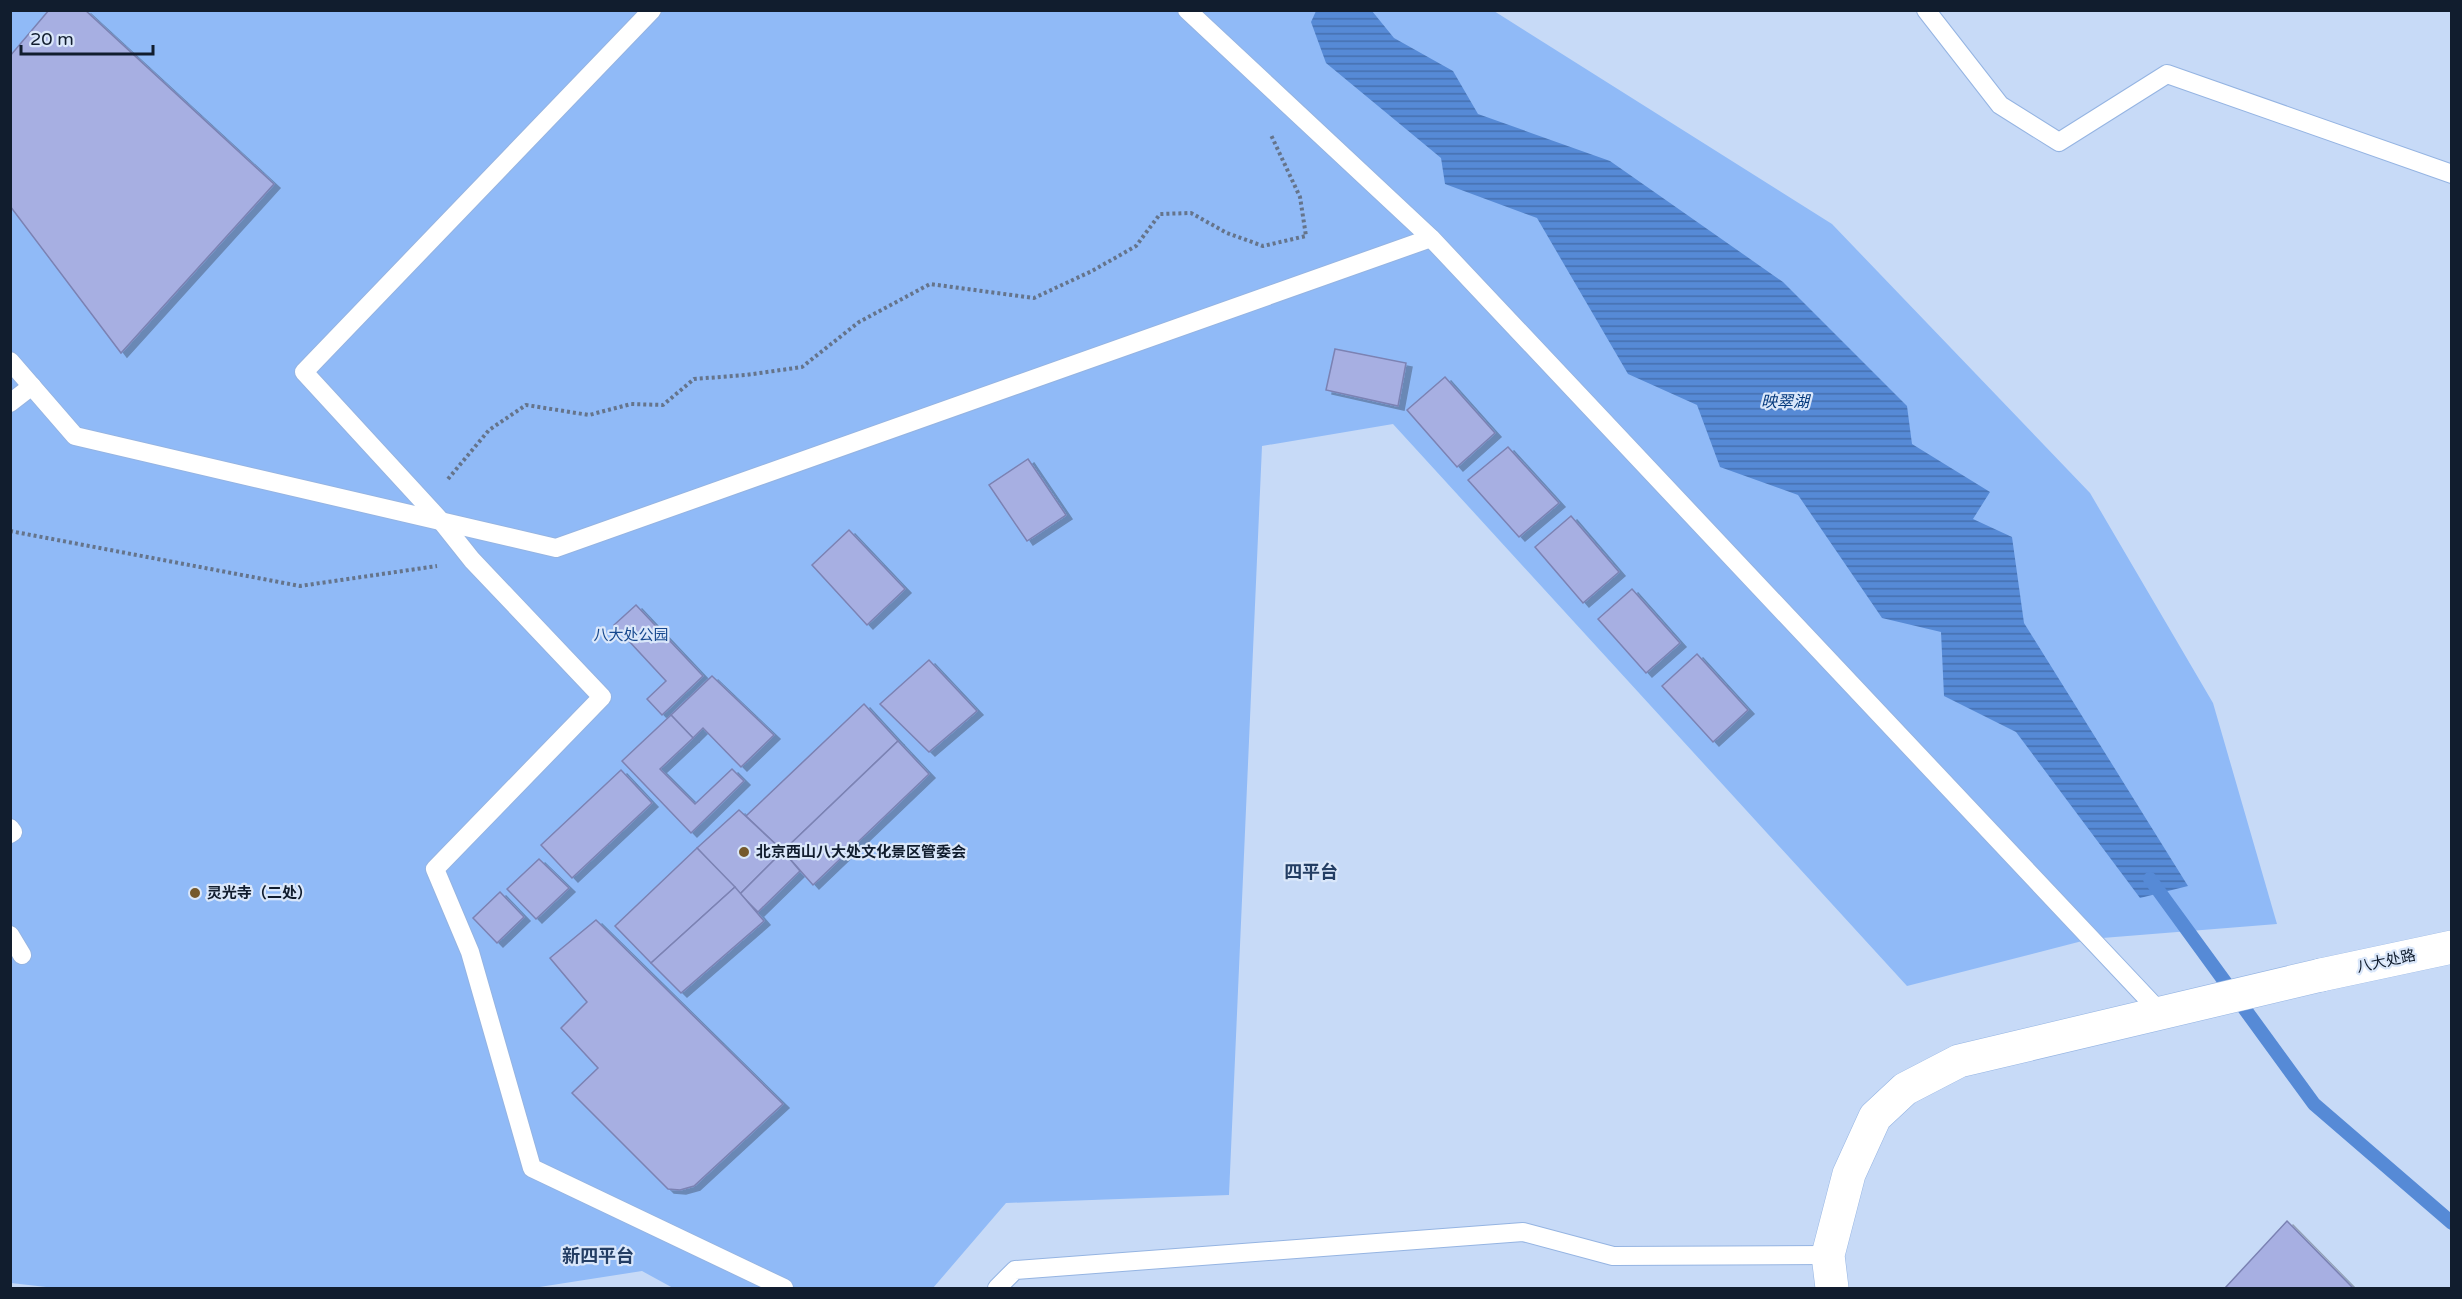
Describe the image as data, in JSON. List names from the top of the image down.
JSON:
{
  "streets": {
    "street": ["八大处路"]
  },
  "districts": ["四平台", "新四平台"],
  "water": ["映翠湖"],
  "parks": ["八大处公园"],
  "places": ["北京西山八大处文化景区管委会", "灵光寺（二处）"],
  "scale_bar": "20 m"
}
